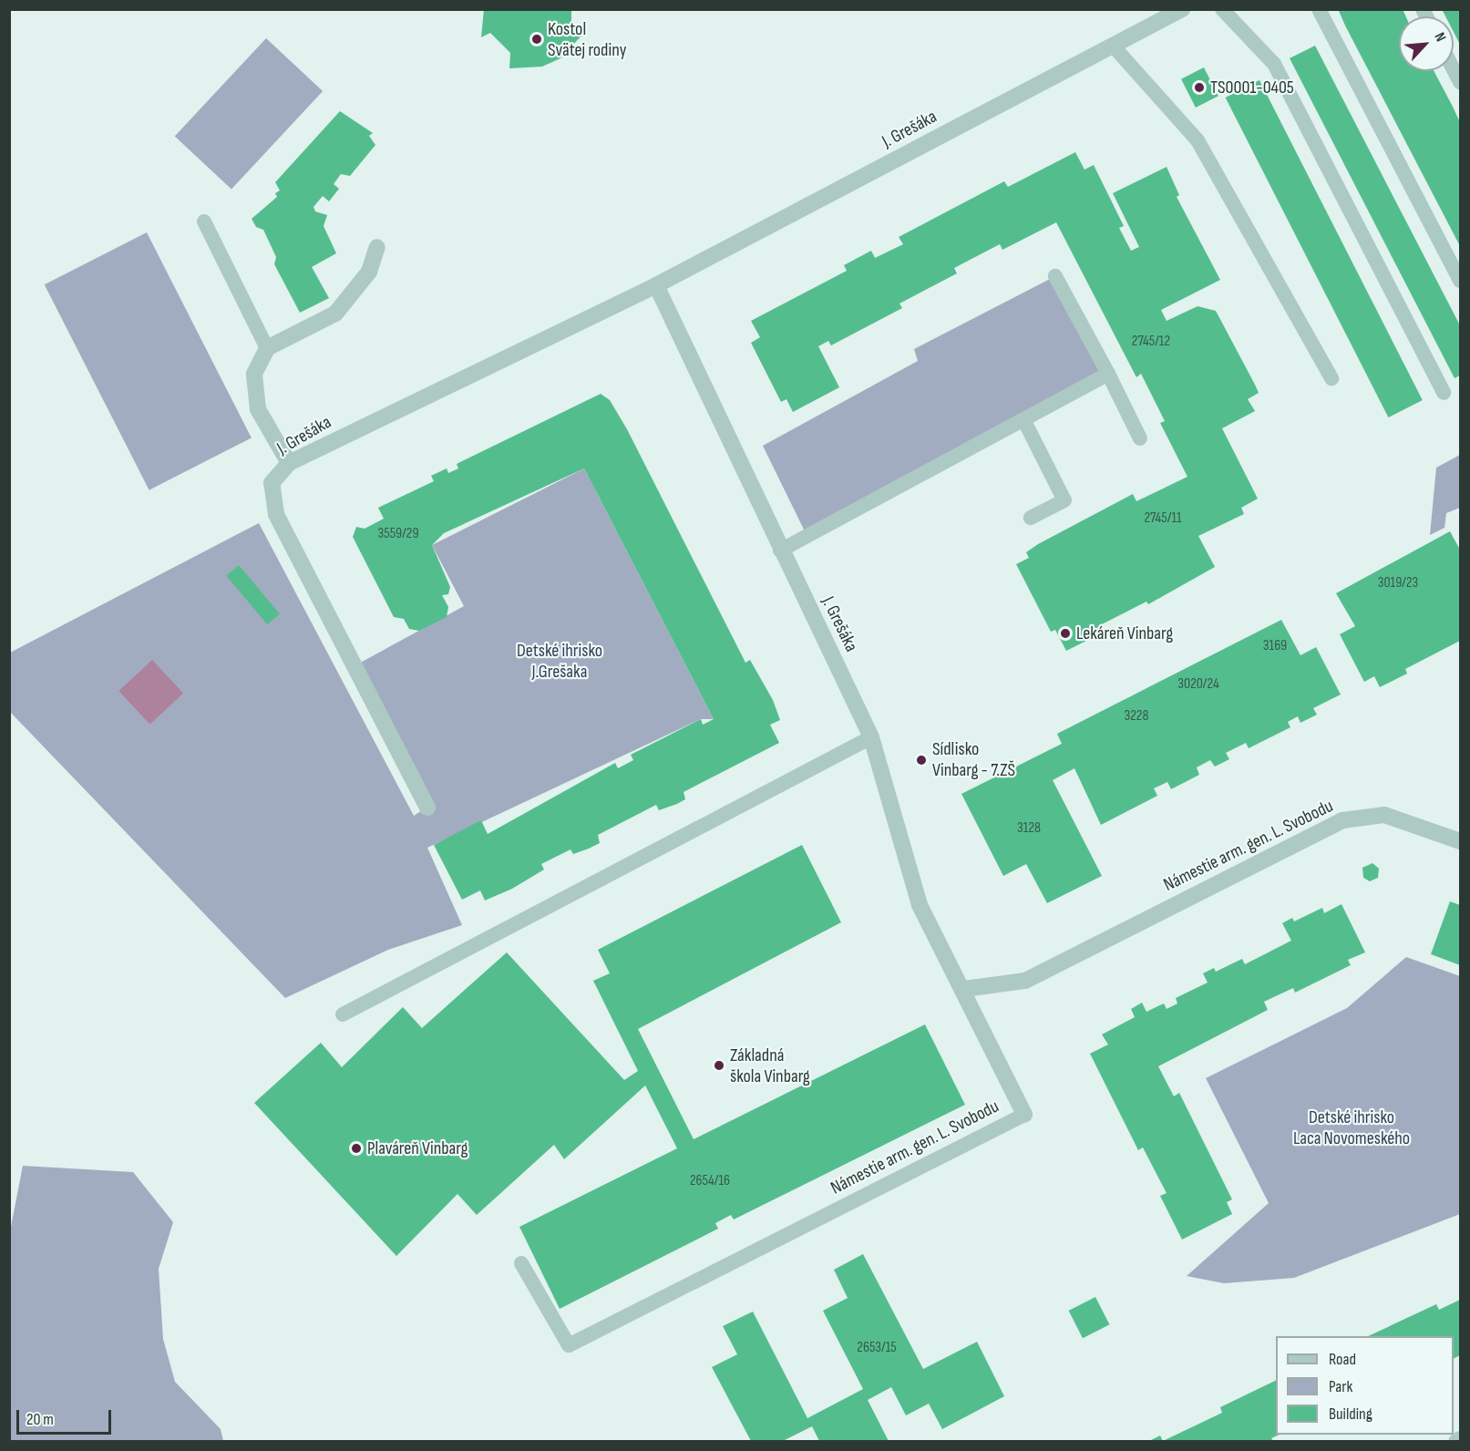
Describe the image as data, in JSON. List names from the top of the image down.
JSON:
{
  "streets": {
    "street": ["J. Grešáka", "Námestie arm. gen. L. Svobodu"]
  },
  "crossings": [
    ["J. Grešáka", "Námestie arm. gen. L. Svobodu"]
  ],
  "parks": ["Detské ihrisko J.Grešaka", "Detské ihrisko Laca Novomeského"],
  "places": [
    "Kostol Svätej rodiny",
    "TS0001-0405",
    "Lekáreň Vinbarg",
    "Sídlisko Vinbarg - 7.ZŠ",
    "Základná škola Vinbarg",
    "Plaváreň Vinbarg"
  ],
  "house_numbers": [
    "2745/12",
    "2745/11",
    "3559/29",
    "3019/23",
    "3169",
    "3020/24",
    "3228",
    "3128",
    "2654/16",
    "2653/15"
  ],
  "legend": ["Road", "Park", "Building"],
  "scale_bar": "20 m",
  "north": "top right"
}
